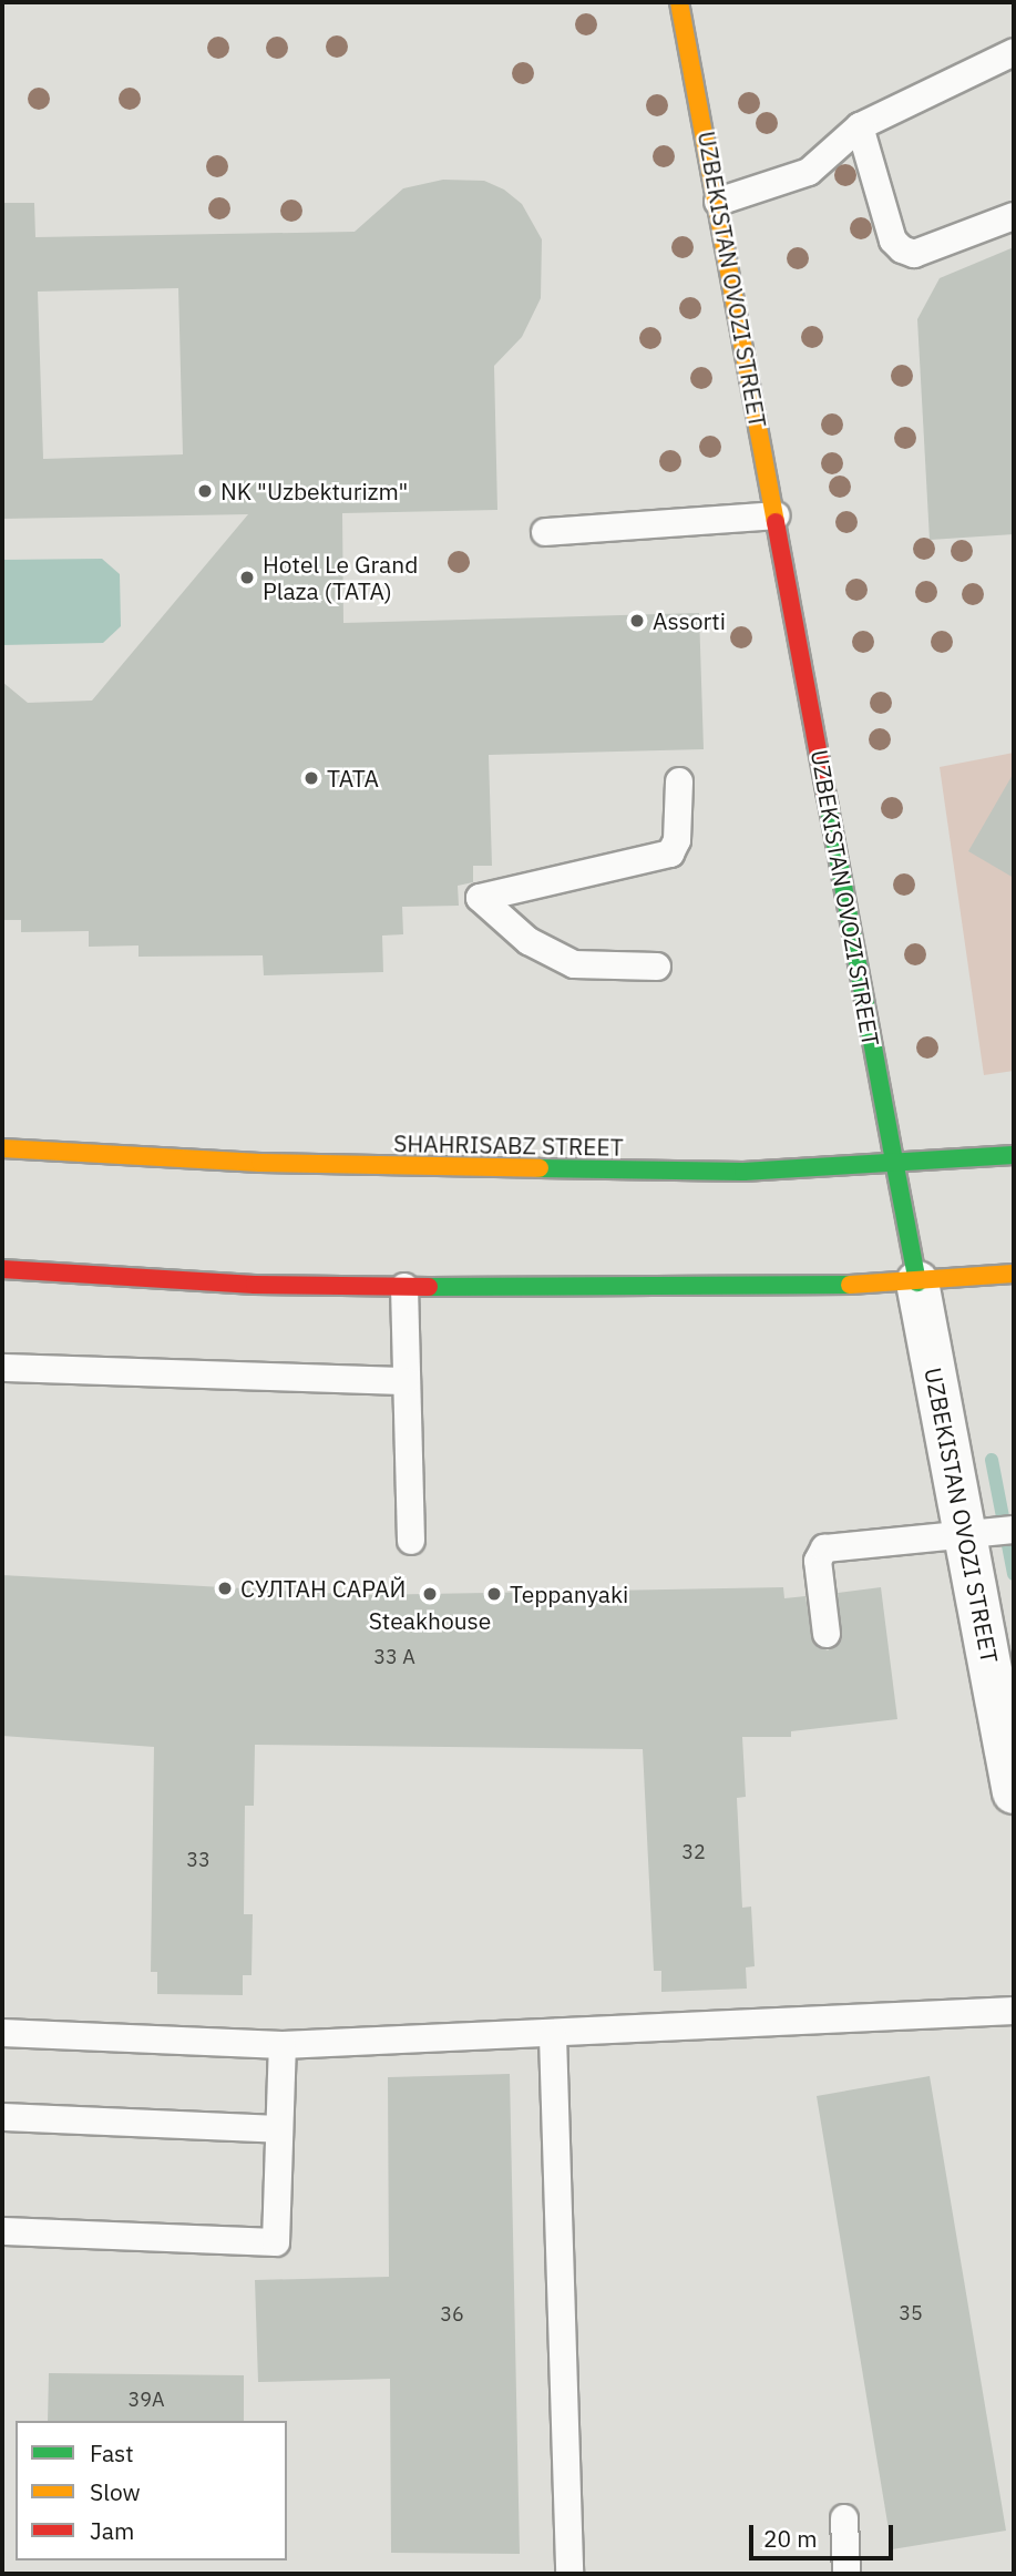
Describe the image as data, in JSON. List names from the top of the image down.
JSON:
{
  "streets": {
    "main road": ["UZBEKISTAN OVOZI STREET", "SHAHRISABZ STREET"]
  },
  "crossings": [
    ["UZBEKISTAN OVOZI STREET", "SHAHRISABZ STREET"]
  ],
  "places": [
    "NK \"Uzbekturizm\"",
    "Hotel Le Grand Plaza (TATA)",
    "Assorti",
    "ТАТА",
    "СУЛТАН САРАЙ",
    "Steakhouse",
    "Teppanyaki"
  ],
  "house_numbers": [
    "33 А",
    "32",
    "33",
    "35",
    "36",
    "39A"
  ],
  "legend": ["Fast", "Slow", "Jam"],
  "scale_bar": "20 m"
}
